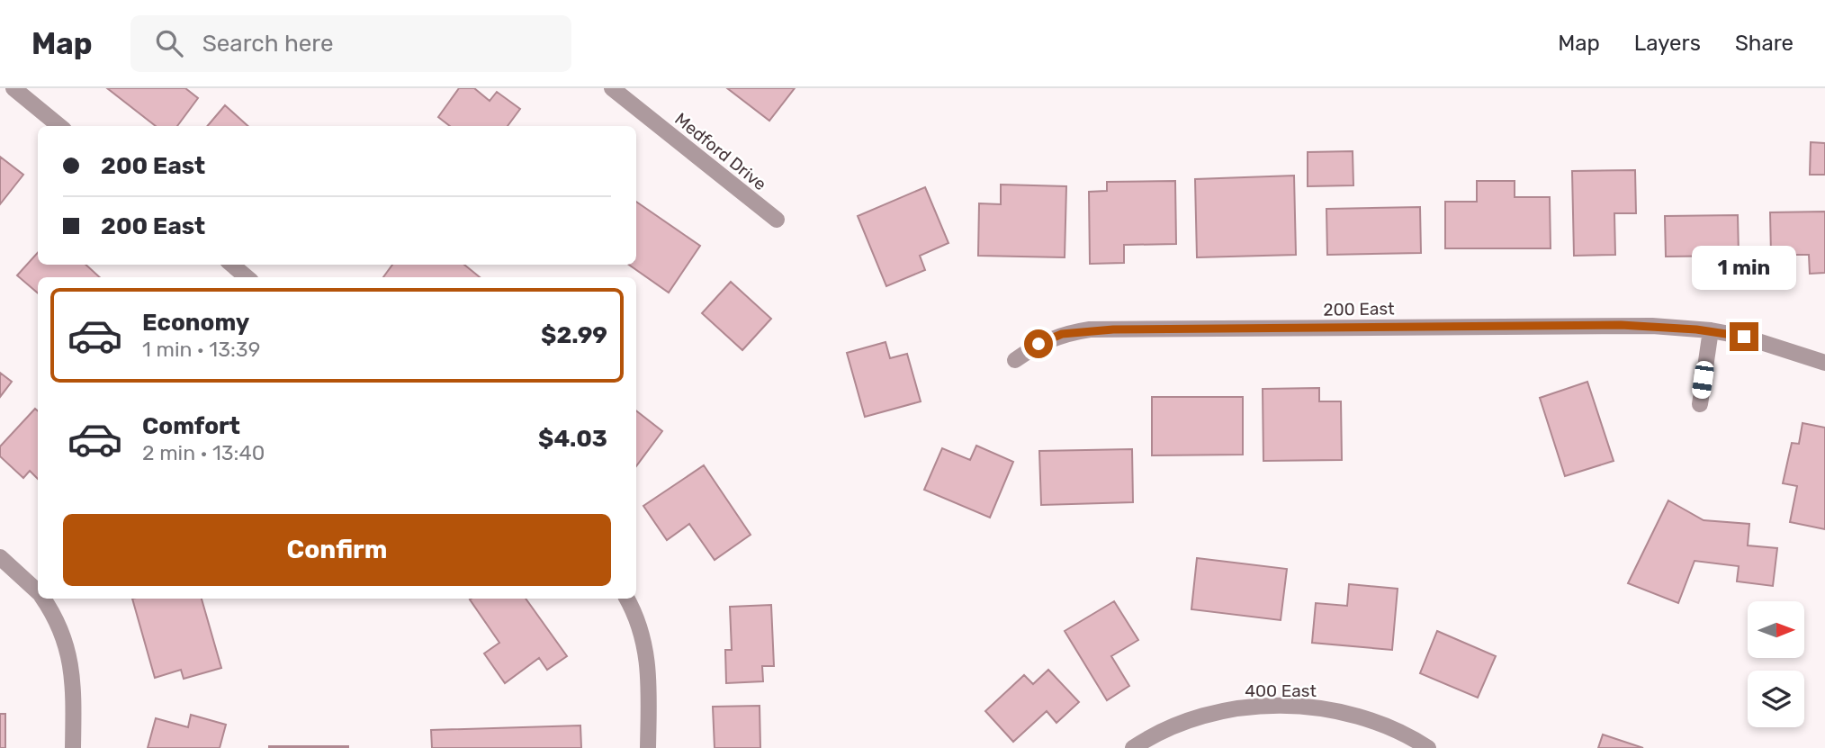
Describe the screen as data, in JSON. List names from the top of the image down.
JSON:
{
  "streets": {
    "street": ["Medford Drive", "200 East", "400 East"]
  },
  "north": "right",
  "page": {
    "header": "Map",
    "search": "Search here",
    "nav": ["Map", "Layers", "Share"],
    "banner": ["200 East", "200 East"],
    "bubble": "1 min",
    "list": [
      {
        "name": "Economy",
        "note": "1 min · 13:39",
        "value": "$2.99"
      },
      {
        "name": "Comfort",
        "note": "2 min · 13:40",
        "value": "$4.03"
      }
    ],
    "buttons": "Confirm"
  }
}
